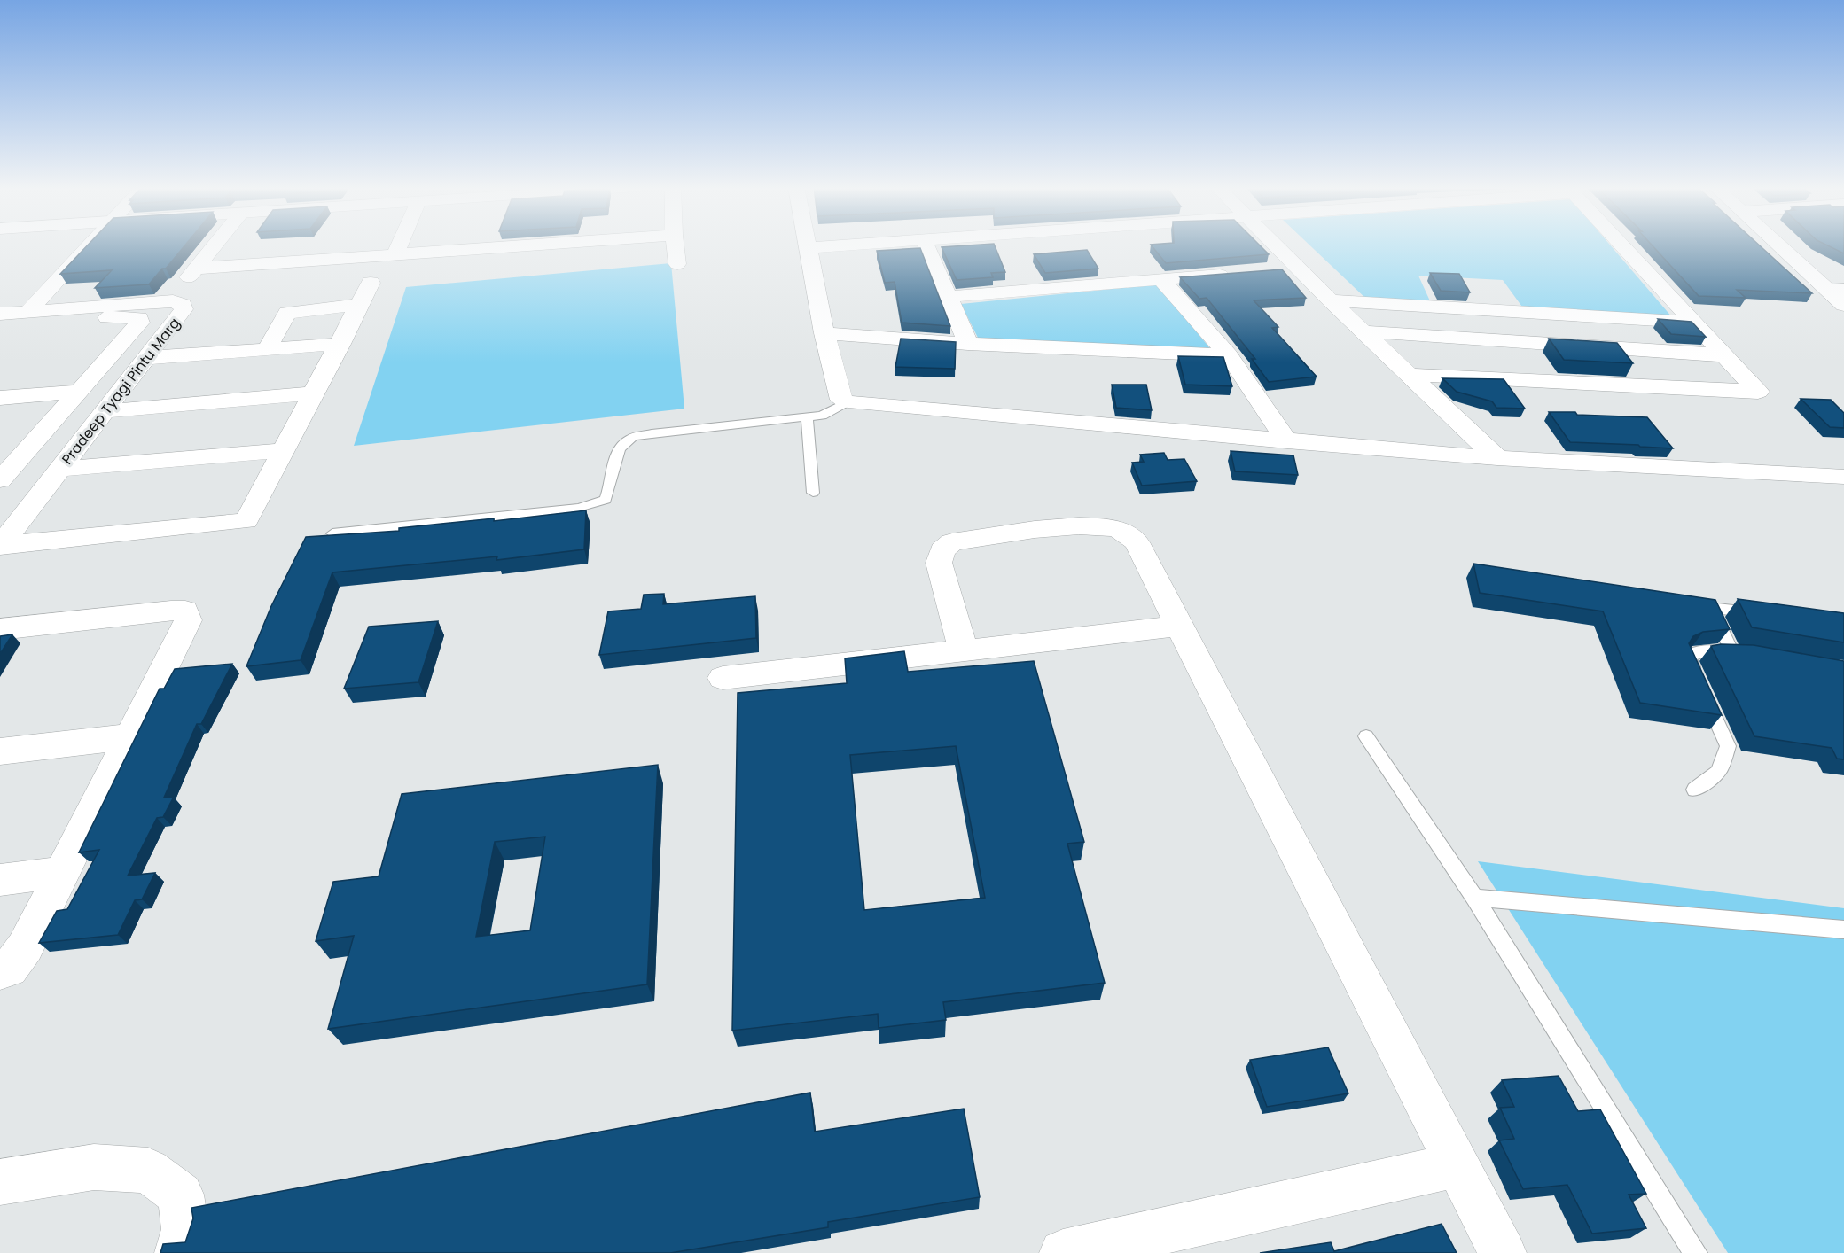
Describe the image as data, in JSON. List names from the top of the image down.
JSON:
{
  "streets": {
    "street": ["Pradeep Tyagi Pintu Marg"]
  }
}
